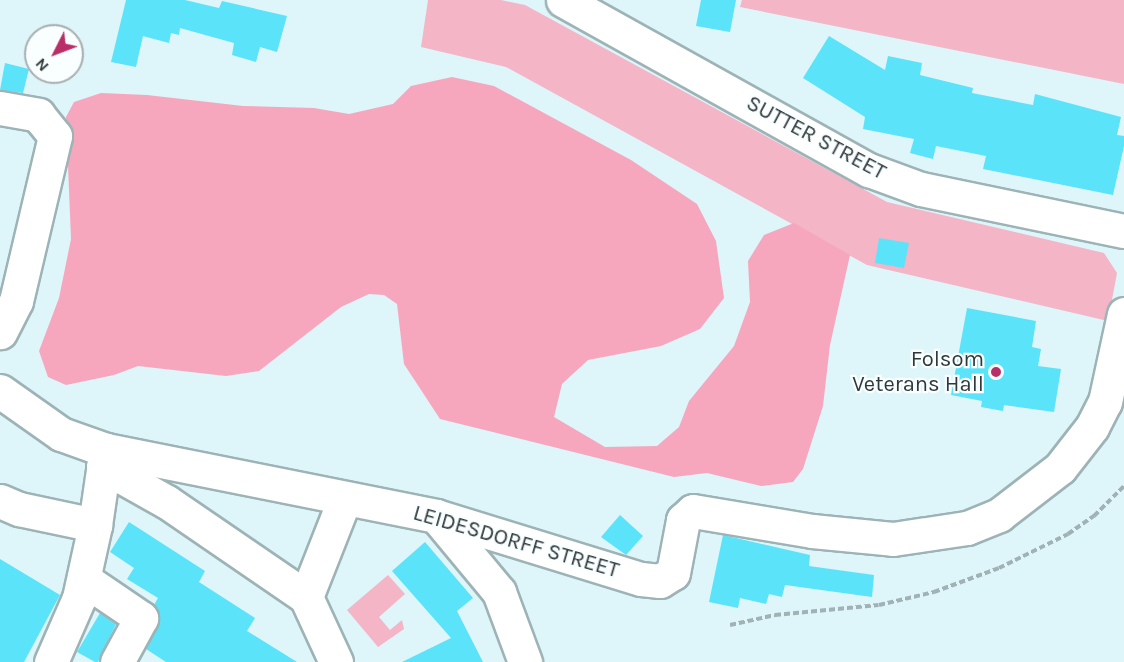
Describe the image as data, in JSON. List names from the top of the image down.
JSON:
{
  "streets": {
    "street": ["SUTTER STREET", "LEIDESDORFF STREET"]
  },
  "places": ["Folsom Veterans Hall"],
  "north": "bottom left"
}
